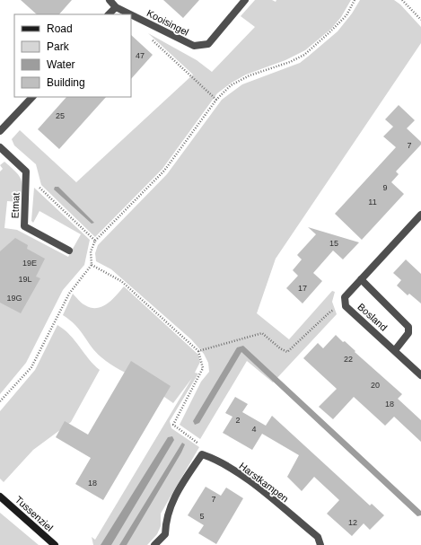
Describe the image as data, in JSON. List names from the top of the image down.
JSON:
{
  "streets": {
    "street": [
      "Kooisingel",
      "Etmat",
      "Bosland",
      "Harstkampen",
      "Tussenziel"
    ]
  },
  "house_numbers": [
    "47",
    "25",
    "7",
    "9",
    "11",
    "15",
    "19E",
    "19L",
    "17",
    "19G",
    "22",
    "20",
    "18",
    "2",
    "4",
    "18",
    "7",
    "5",
    "12"
  ],
  "legend": [
    "Road",
    "Park",
    "Water",
    "Building"
  ]
}
